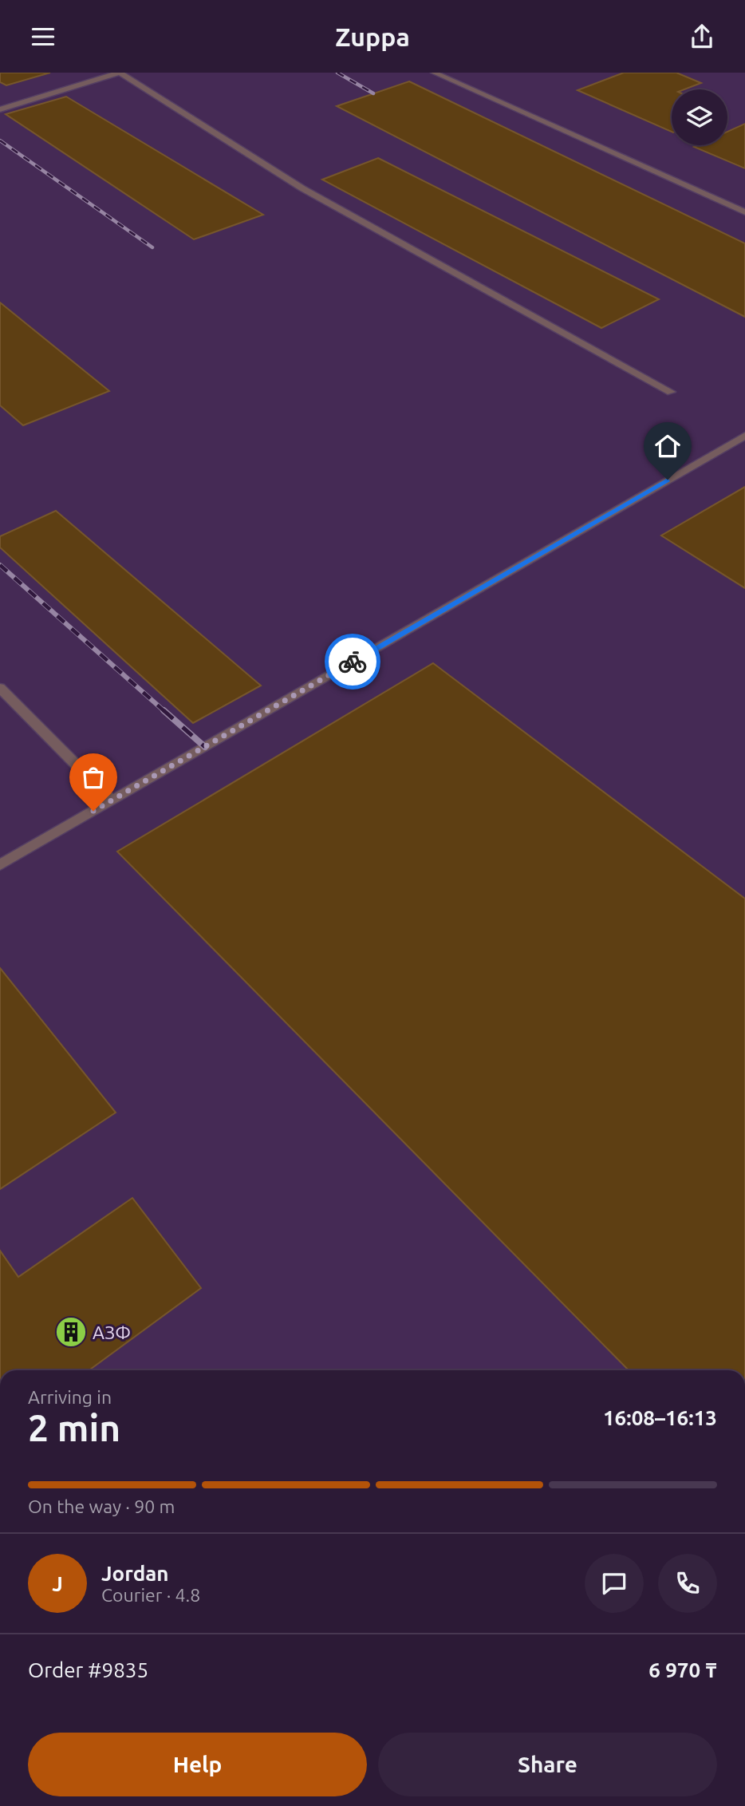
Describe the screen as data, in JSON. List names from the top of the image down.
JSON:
{
  "places": {
    "building": ["АЗФ"]
  },
  "page": {
    "header": "Zuppa",
    "heading": ["2 min", "Arriving in", "16:08–16:13"],
    "panel": [
      "Jordan",
      "Courier · 4.8",
      "Order #9835",
      "6 970 ₸"
    ],
    "bar": "On the way · 90 m",
    "round": "J",
    "buttons": ["Help", "Share"]
  }
}
